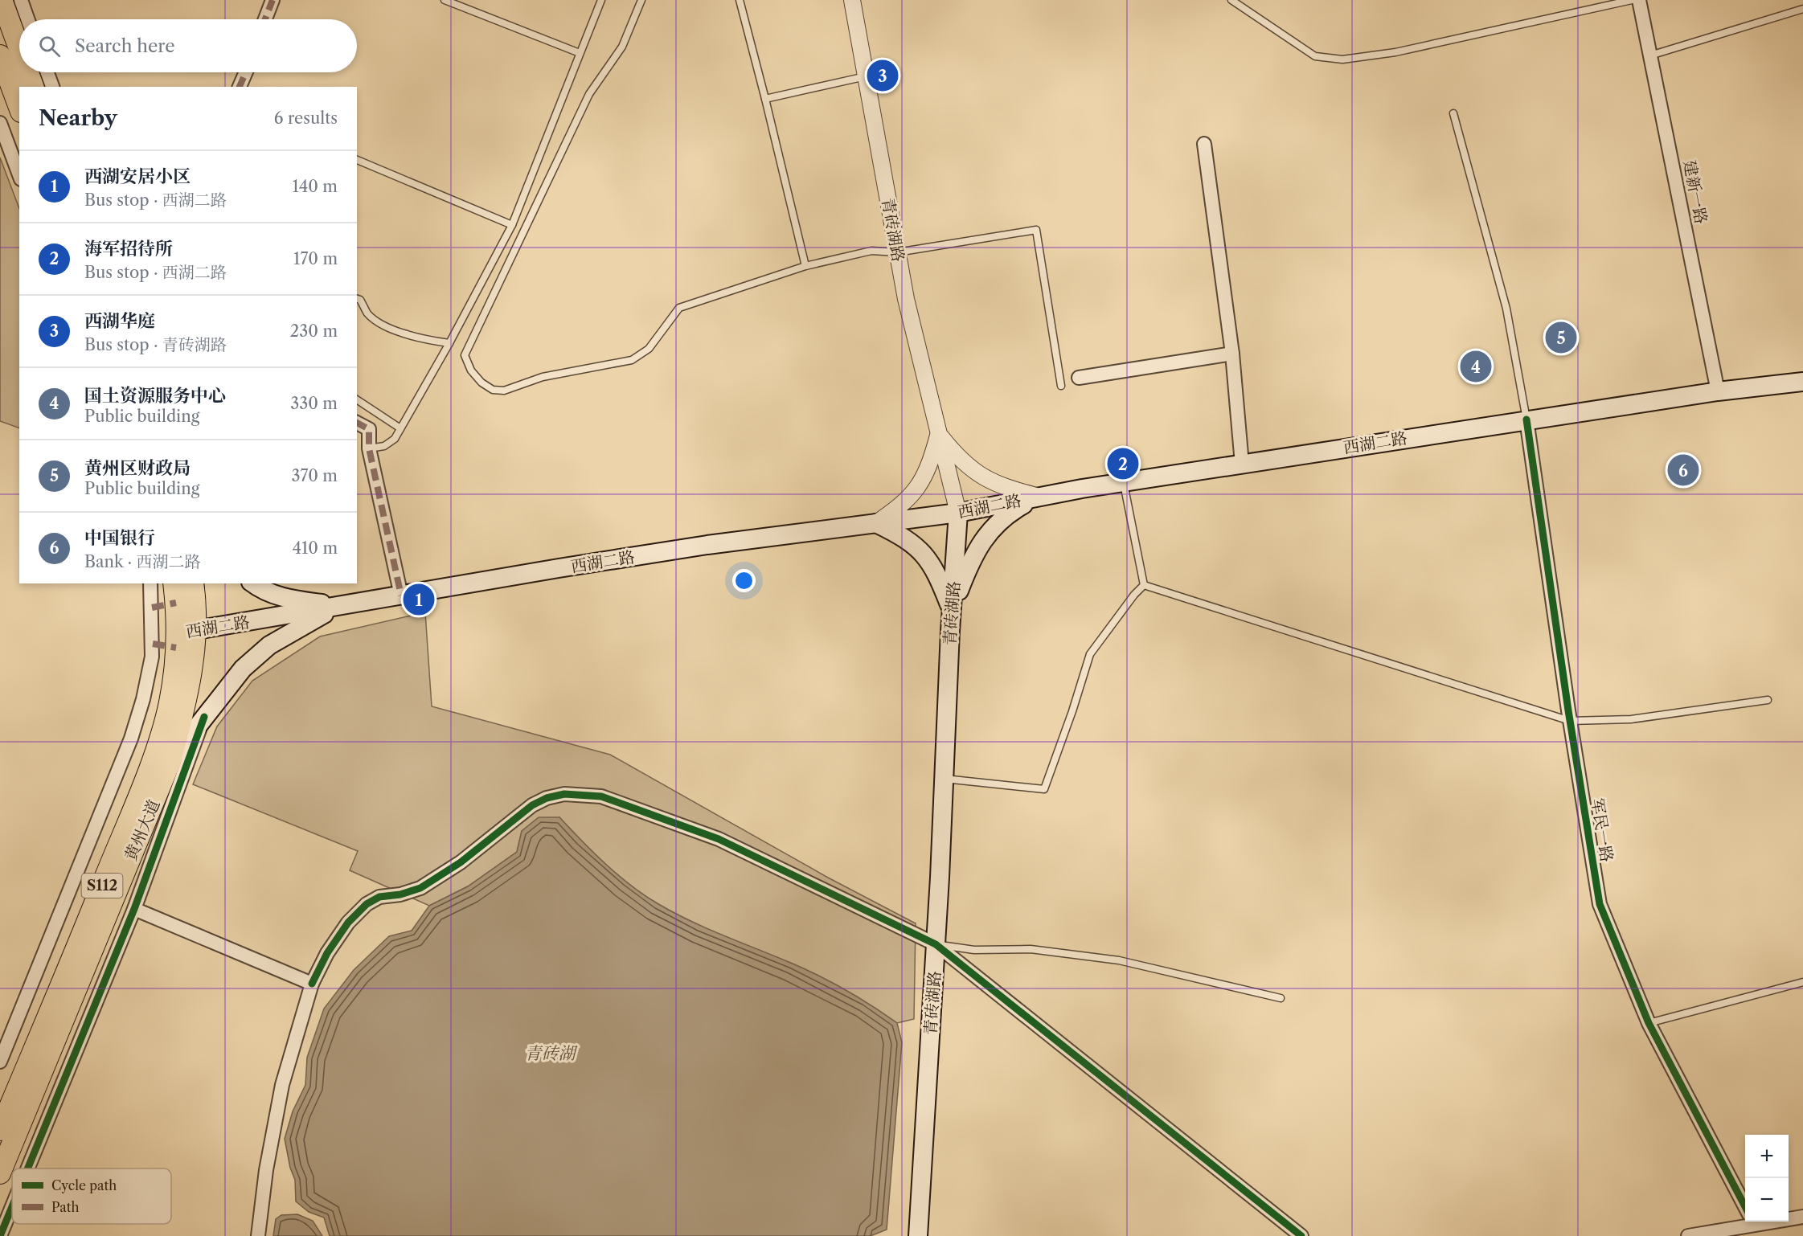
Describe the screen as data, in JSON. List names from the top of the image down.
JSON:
{
  "streets": {
    "main road": [
      "青砖湖路",
      "西湖二路",
      "黄州大道",
      "S112"
    ],
    "street": ["建新一路", "军民一路"]
  },
  "crossings": [
    ["建新一路", "西湖二路"],
    ["青砖湖路", "西湖二路"],
    ["西湖二路", "黄州大道"],
    ["西湖二路", "军民一路"]
  ],
  "water": ["青砖湖"],
  "legend": ["Cycle path", "Path"],
  "page": {
    "search": "Search here",
    "pins": [
      "3",
      "5",
      "4",
      "2",
      "6",
      "1"
    ],
    "heading": ["Nearby", "6 results"],
    "list": [
      {
        "mark": "1",
        "name": "西湖安居小区",
        "note": "Bus stop · 西湖二路",
        "value": "140 m"
      },
      {
        "mark": "2",
        "name": "海军招待所",
        "note": "Bus stop · 西湖二路",
        "value": "170 m"
      },
      {
        "mark": "3",
        "name": "西湖华庭",
        "note": "Bus stop · 青砖湖路",
        "value": "230 m"
      },
      {
        "mark": "4",
        "name": "国土资源服务中心",
        "note": "Public building",
        "value": "330 m"
      },
      {
        "mark": "5",
        "name": "黄州区财政局",
        "note": "Public building",
        "value": "370 m"
      },
      {
        "mark": "6",
        "name": "中国银行",
        "note": "Bank · 西湖二路",
        "value": "410 m"
      }
    ],
    "map_buttons": ["+", "−"]
  }
}
